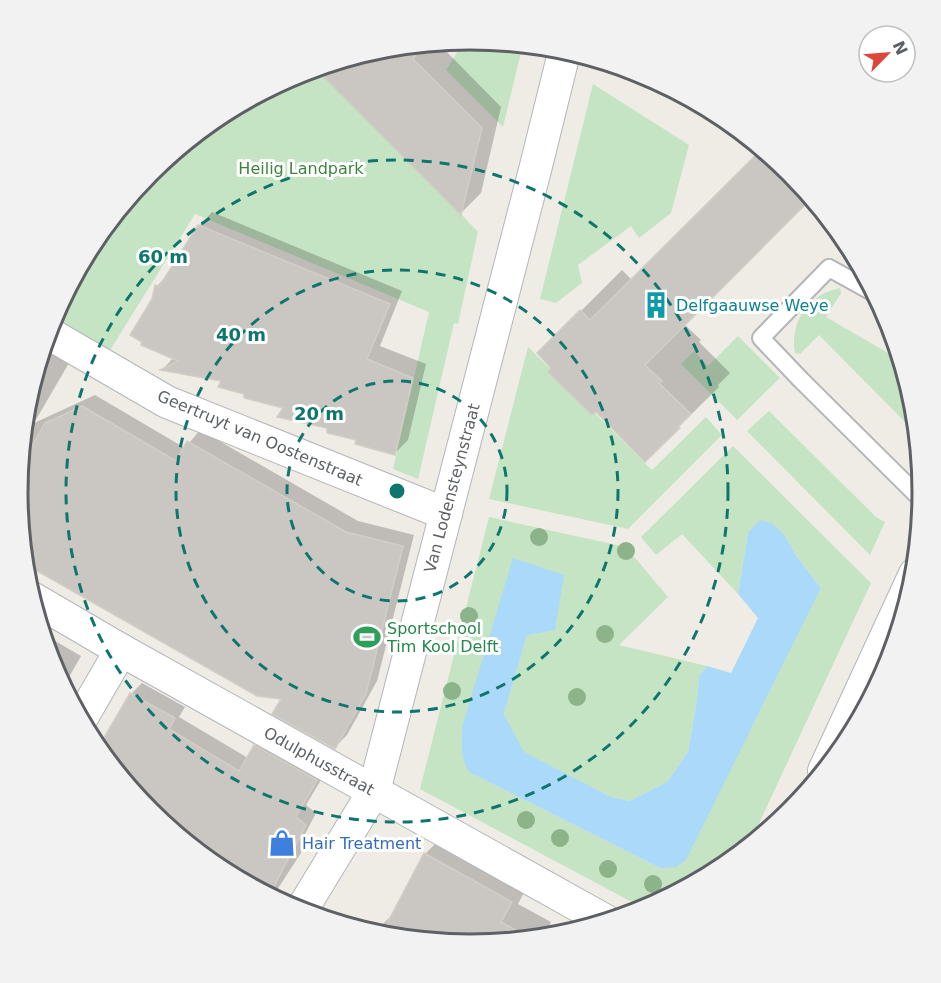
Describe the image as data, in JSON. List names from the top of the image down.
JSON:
{
  "streets": {
    "street": ["Geertruyt van Oostenstraat", "Van Lodensteynstraat", "Odulphusstraat"]
  },
  "crossings": [
    ["Geertruyt van Oostenstraat", "Van Lodensteynstraat"],
    ["Van Lodensteynstraat", "Odulphusstraat"]
  ],
  "parks": ["Heilig Landpark"],
  "places": {
    "building": ["Delfgaauwse Weye"],
    "sports": ["Sportschool Tim Kool Delft"],
    "shop": ["Hair Treatment"]
  },
  "north": "top right",
  "rings": ["60 m", "40 m", "20 m"]
}
